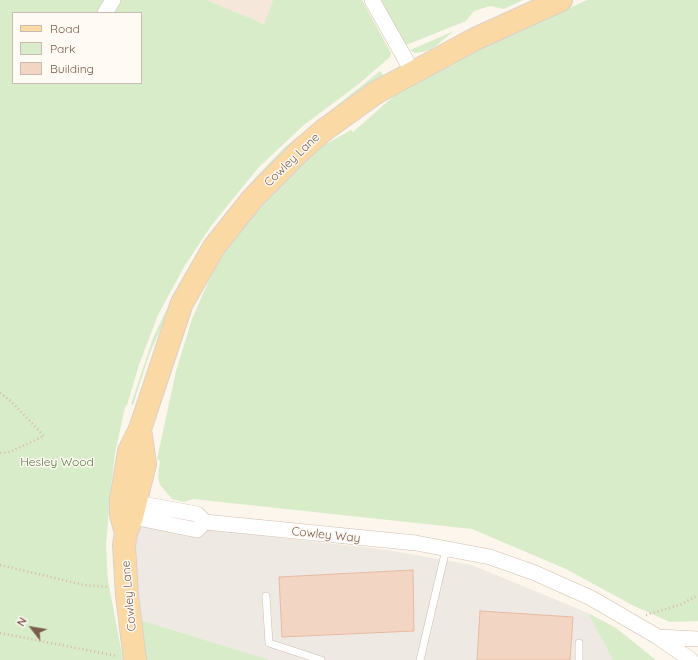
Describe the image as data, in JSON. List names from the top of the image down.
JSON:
{
  "streets": {
    "main road": ["Cowley Lane"],
    "street": ["Cowley Way"]
  },
  "crossings": [
    ["Cowley Lane", "Cowley Way"]
  ],
  "parks": ["Hesley Wood"],
  "legend": ["Road", "Park", "Building"],
  "north": "top left"
}
